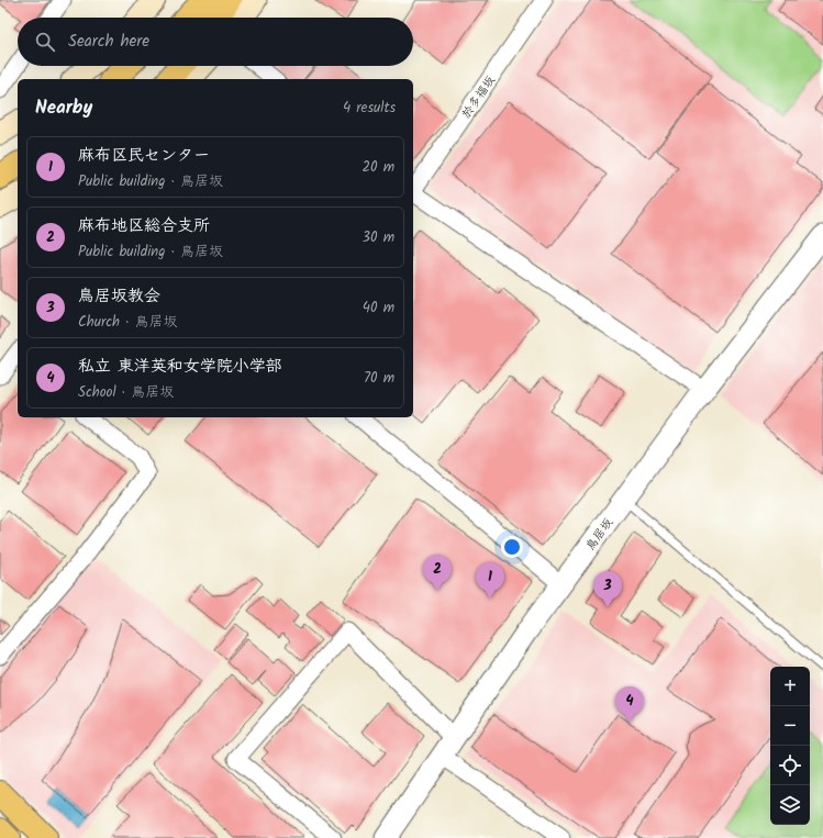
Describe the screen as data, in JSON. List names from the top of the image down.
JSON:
{
  "streets": {
    "street": ["於多福坂", "鳥居坂"]
  },
  "page": {
    "search": "Search here",
    "heading": ["Nearby", "4 results"],
    "list": [
      {
        "mark": "1",
        "name": "麻布区民センター",
        "note": "Public building · 鳥居坂",
        "value": "20 m"
      },
      {
        "mark": "2",
        "name": "麻布地区総合支所",
        "note": "Public building · 鳥居坂",
        "value": "30 m"
      },
      {
        "mark": "3",
        "name": "鳥居坂教会",
        "note": "Church · 鳥居坂",
        "value": "40 m"
      },
      {
        "mark": "4",
        "name": "私立 東洋英和女学院小学部",
        "note": "School · 鳥居坂",
        "value": "70 m"
      }
    ],
    "pins": [
      "2",
      "1",
      "3",
      "4"
    ],
    "map_buttons": ["+", "−"]
  }
}
